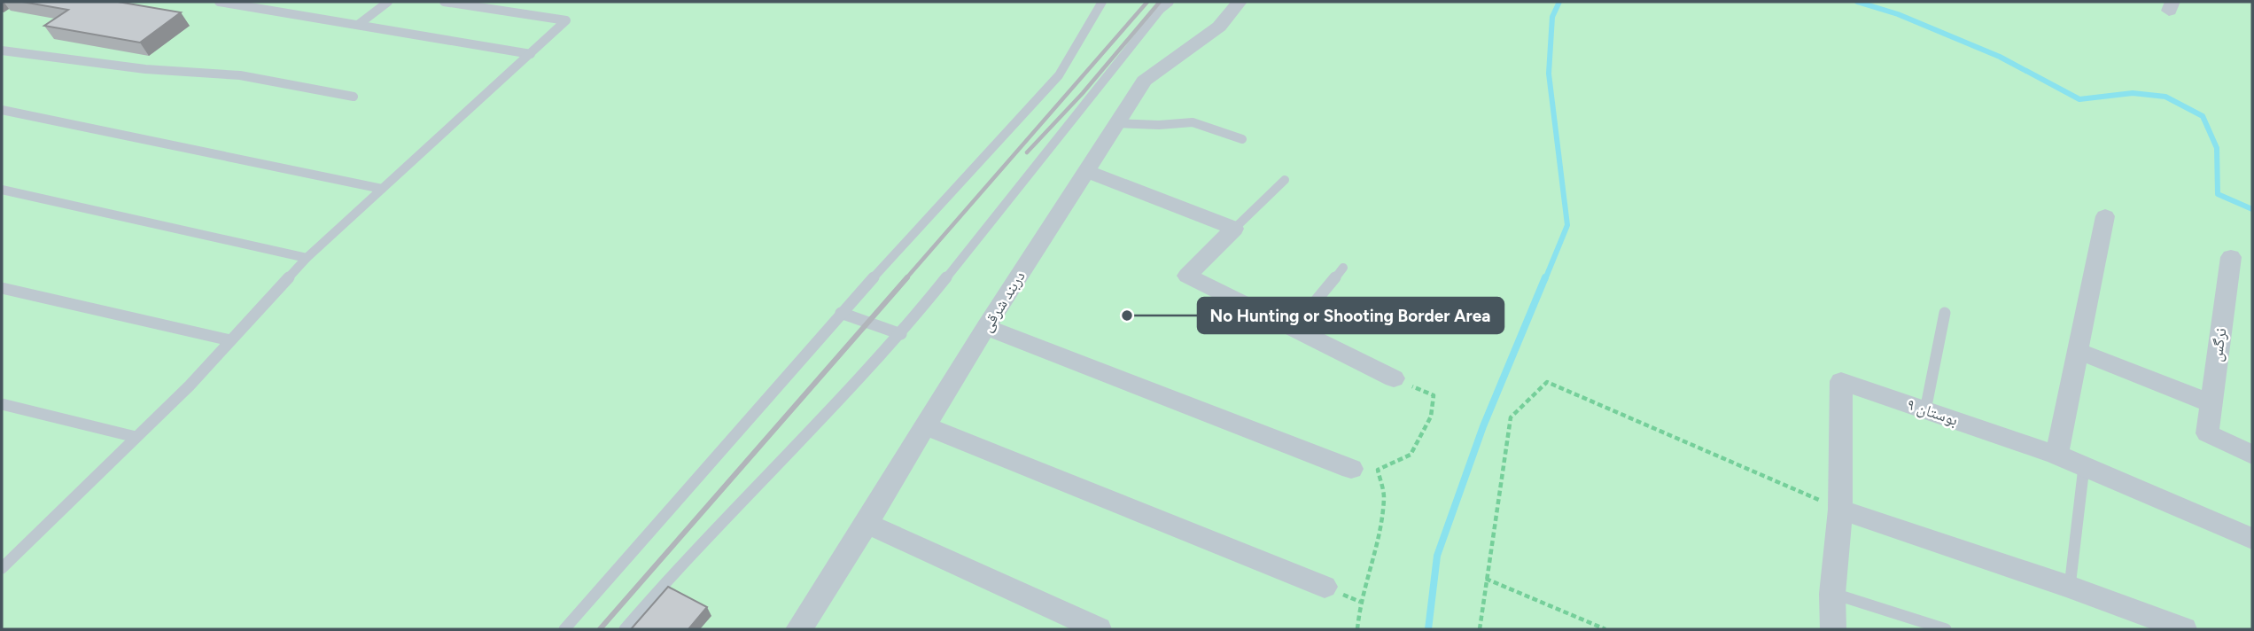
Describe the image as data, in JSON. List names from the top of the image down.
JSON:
{
  "streets": {
    "street": ["دربند شرقی", "نرگس", "بوستان ۹"]
  },
  "places": ["No Hunting or Shooting Border Area"]
}
